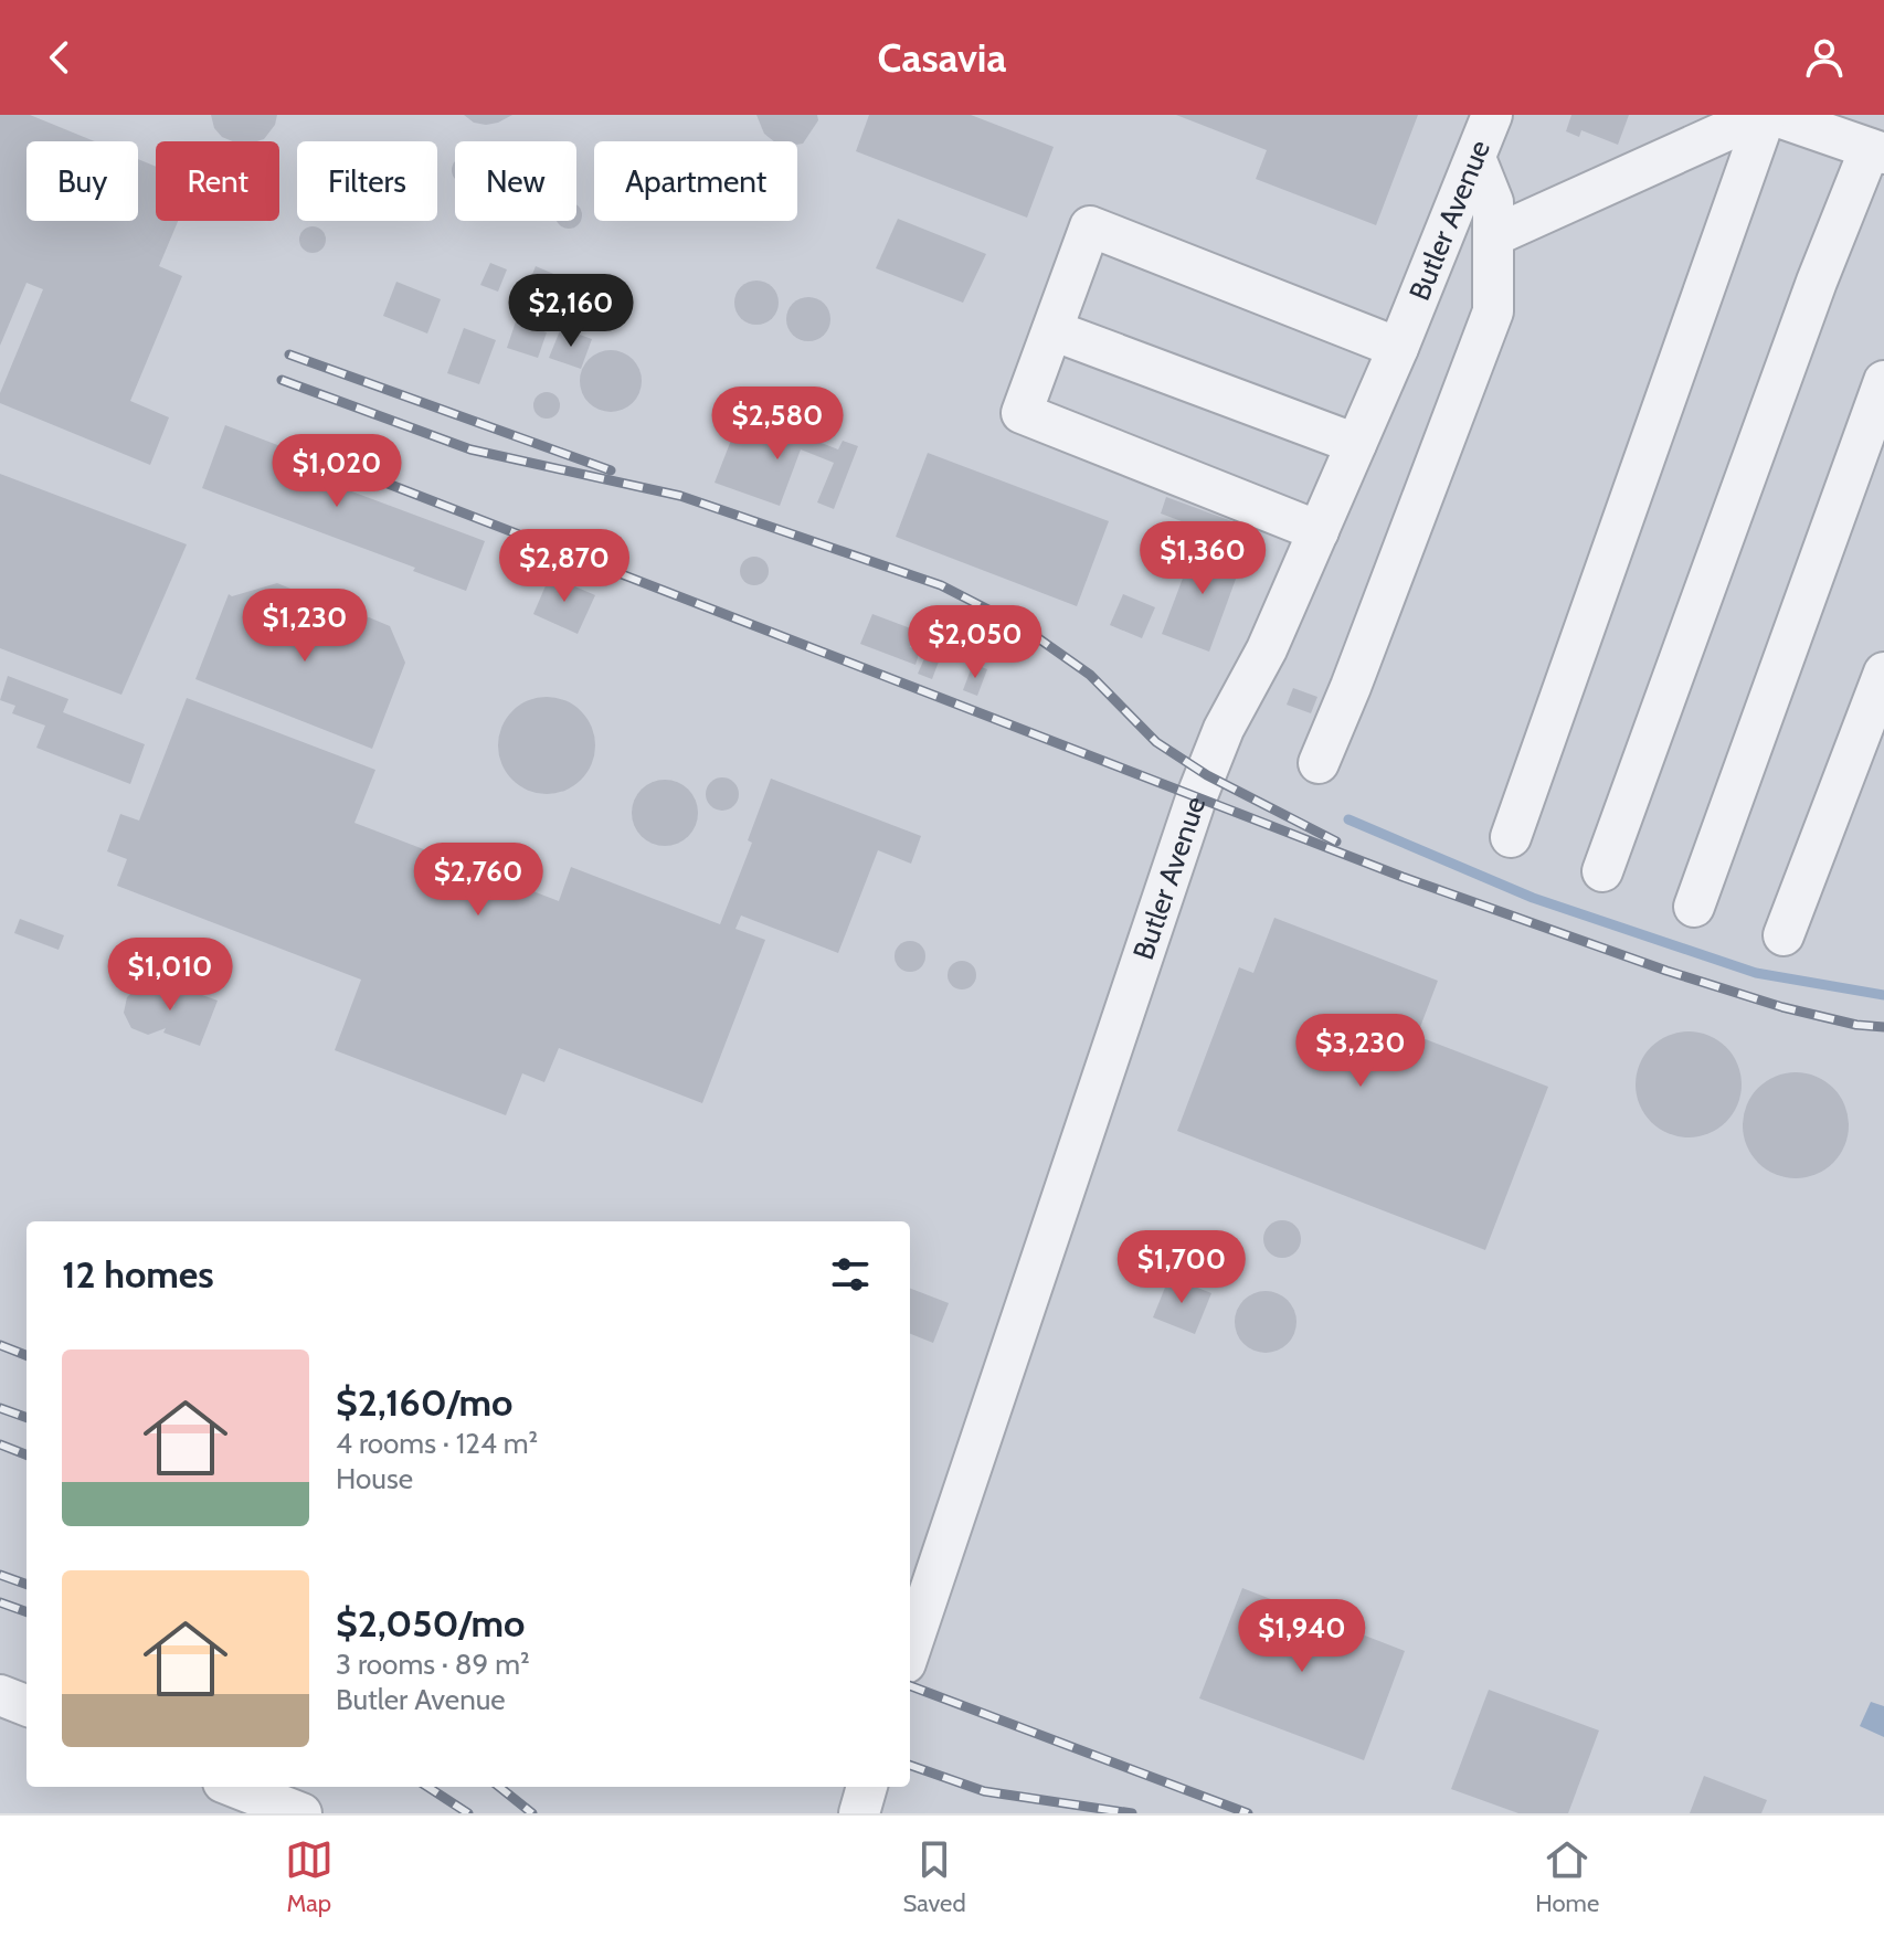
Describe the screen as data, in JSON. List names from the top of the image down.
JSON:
{
  "streets": {
    "street": ["Butler Avenue"]
  },
  "page": {
    "header": "Casavia",
    "chip": [
      "Buy",
      "Rent",
      "Filters",
      "New",
      "Apartment"
    ],
    "price": [
      "$2,160",
      "$2,580",
      "$1,020",
      "$1,360",
      "$2,870",
      "$1,230",
      "$2,050",
      "$2,760",
      "$1,010",
      "$3,230",
      "$1,700",
      "$1,940"
    ],
    "heading": "12 homes",
    "list": [
      {
        "name": "$2,160/mo",
        "note": "4 rooms · 124 m² · House"
      },
      {
        "name": "$2,050/mo",
        "note": "3 rooms · 89 m² · Butler Avenue"
      }
    ],
    "tabs": ["Map", "Saved", "Home"]
  }
}
